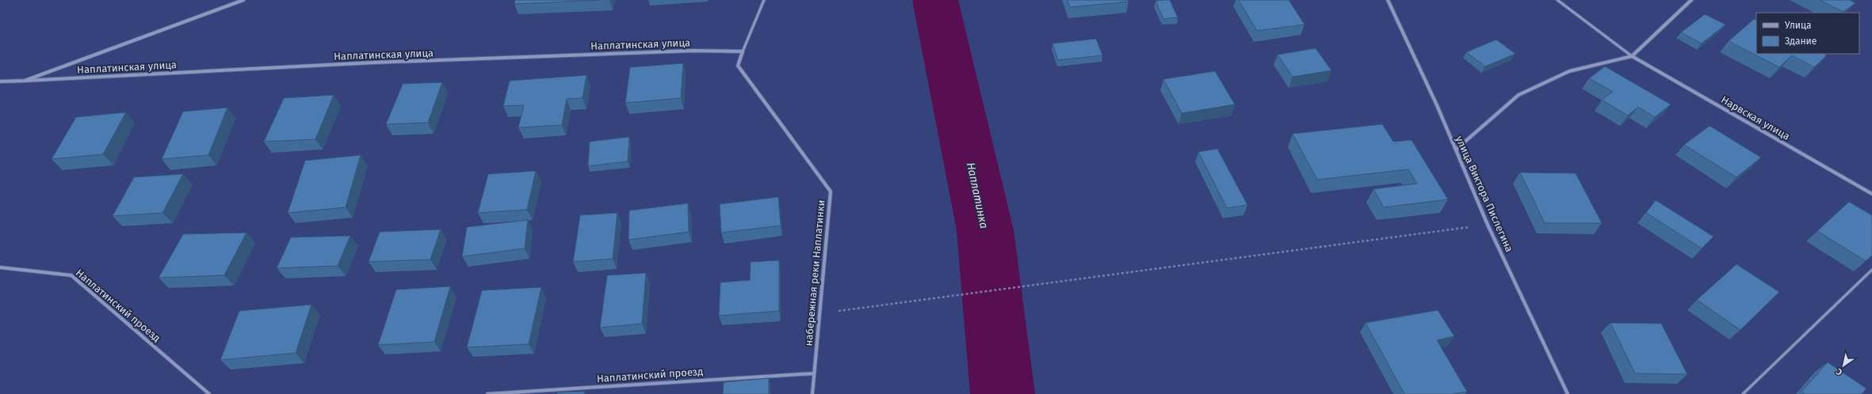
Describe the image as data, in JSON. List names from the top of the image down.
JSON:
{
  "streets": {
    "street": [
      "Наплатинская улица",
      "Нарвская улица",
      "улица Виктора Пислегина",
      "набережная реки Наплатинки",
      "Наплатинский проезд"
    ]
  },
  "crossings": [
    ["Наплатинская улица", "набережная реки Наплатинки"],
    ["набережная реки Наплатинки", "Наплатинский проезд"]
  ],
  "water": ["Наплатинка"],
  "legend": ["Улица", "Здание"],
  "north": "bottom left"
}
